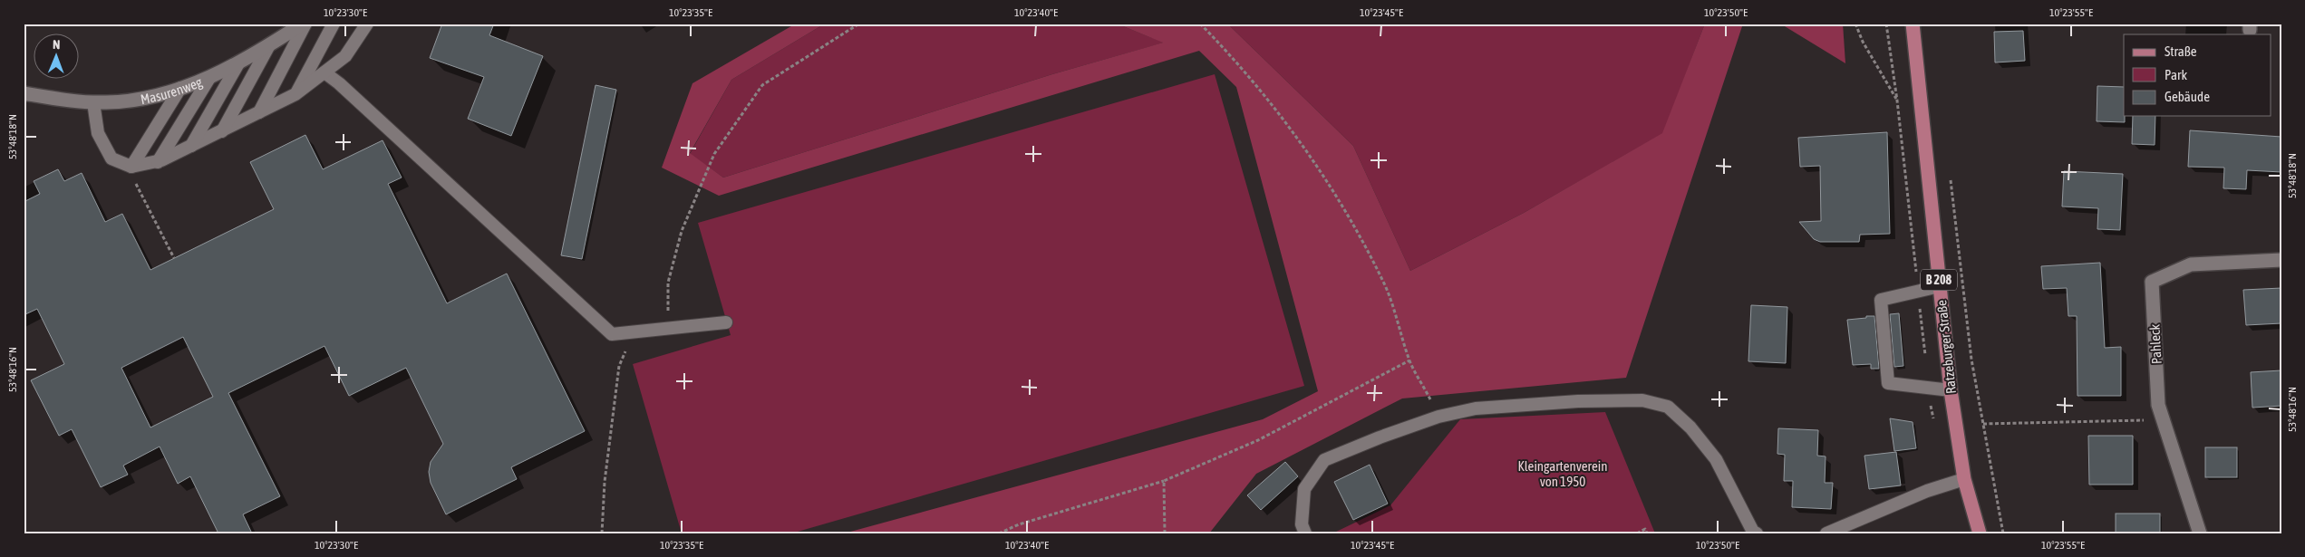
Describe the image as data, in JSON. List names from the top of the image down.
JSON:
{
  "streets": {
    "main road": ["B 208", "Ratzeburger Straße"],
    "street": ["Masurenweg", "Pahleck"]
  },
  "parks": ["Kleingartenverein von 1950"],
  "legend": ["Straße", "Park", "Gebäude"],
  "north": "top",
  "coordinates": [
    "10°23'30\"E",
    "10°23'35\"E",
    "10°23'40\"E",
    "10°23'45\"E",
    "10°23'50\"E",
    "10°23'55\"E",
    "53°48'18\"N",
    "53°48'16\"N"
  ]
}
